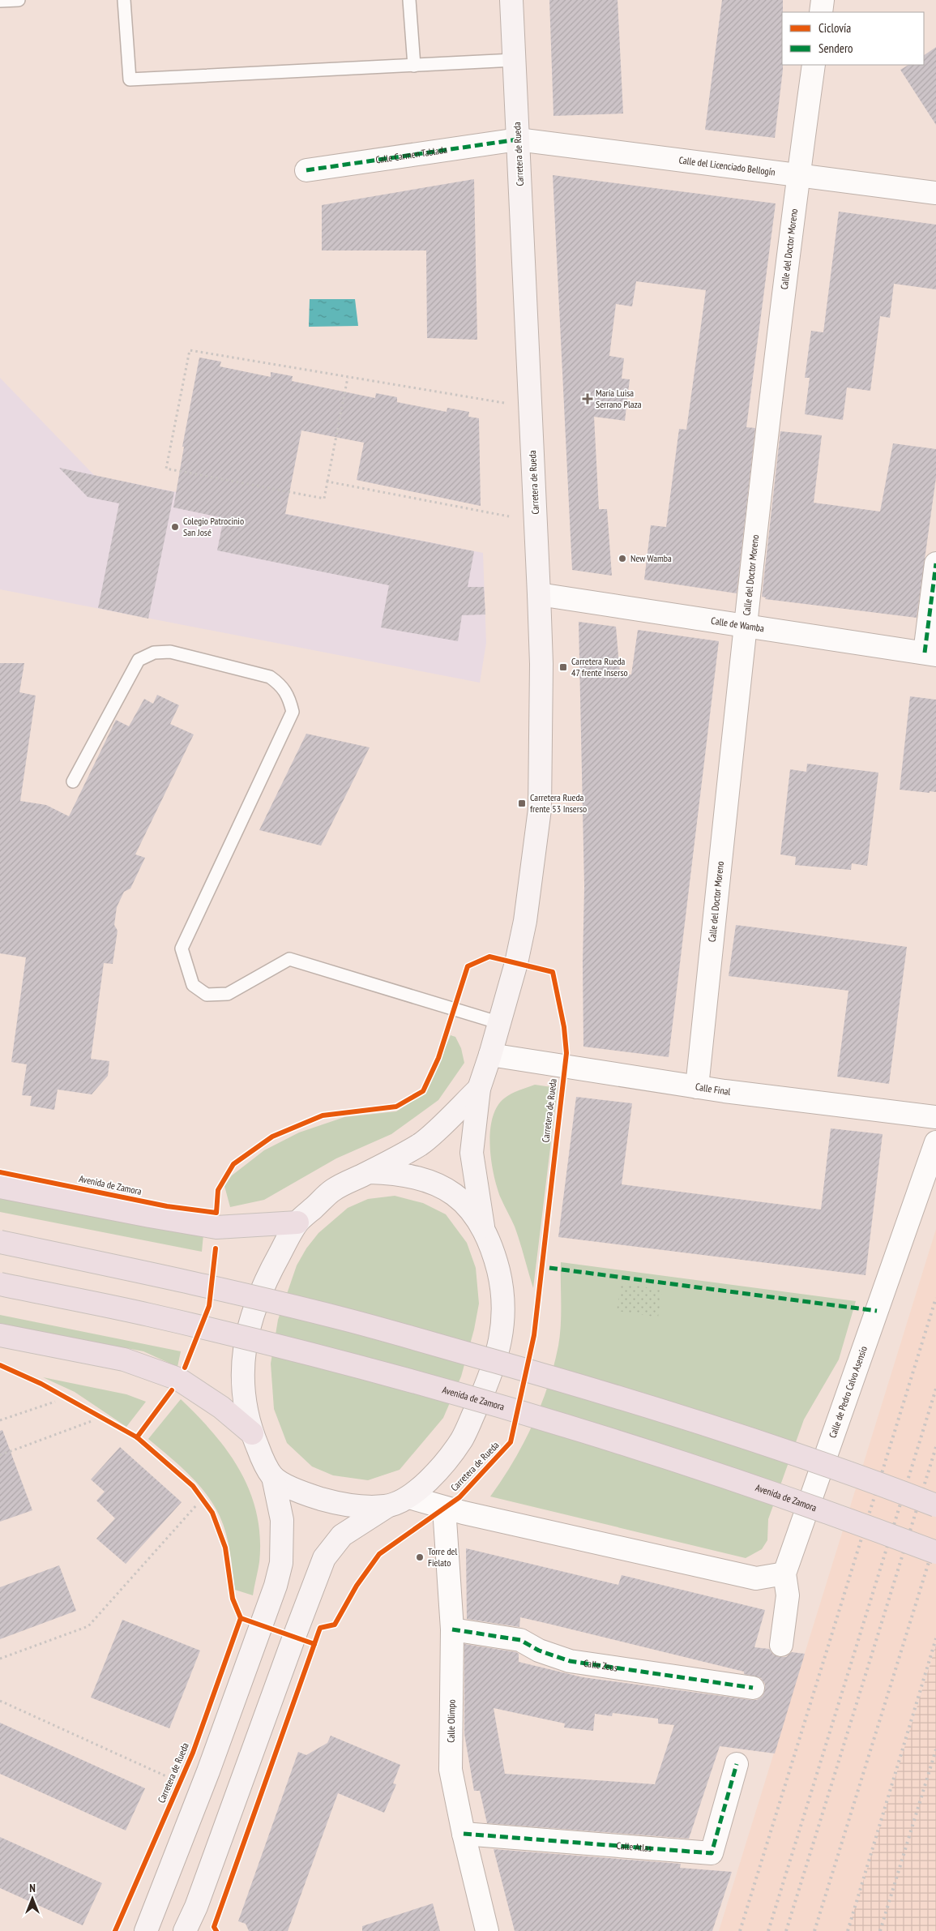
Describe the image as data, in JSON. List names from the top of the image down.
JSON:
{
  "streets": {
    "highway": ["Avenida de Zamora"],
    "street": [
      "Carretera de Rueda",
      "Calle Carmen Tablada",
      "Calle del Licenciado Bellogín",
      "Calle del Doctor Moreno",
      "Calle de Wamba",
      "Calle Final",
      "Calle de Pedro Calvo Asensio",
      "Calle Zeus",
      "Calle Olimpo",
      "Calle Atlas"
    ]
  },
  "crossings": [
    ["Carretera de Rueda", "Calle Carmen Tablada"],
    ["Carretera de Rueda", "Calle del Licenciado Bellogín"],
    ["Carretera de Rueda", "Calle de Wamba"],
    ["Carretera de Rueda", "Calle Final"],
    ["Calle Carmen Tablada", "Calle del Licenciado Bellogín"],
    ["Calle del Licenciado Bellogín", "Calle del Doctor Moreno"],
    ["Calle del Doctor Moreno", "Calle de Wamba"],
    ["Calle del Doctor Moreno", "Calle Final"],
    ["Calle Zeus", "Calle Olimpo"],
    ["Calle Olimpo", "Calle Atlas"]
  ],
  "places": {
    "health": ["María Luisa Serrano Plaza"],
    "other": ["Colegio Patrocinio San José", "New Wamba", "Torre del Fielato"],
    "transit": ["Carretera Rueda 47 frente Inserso", "Carretera Rueda frente 53 Inserso"]
  },
  "legend": ["Ciclovía", "Sendero"],
  "north": "top"
}
